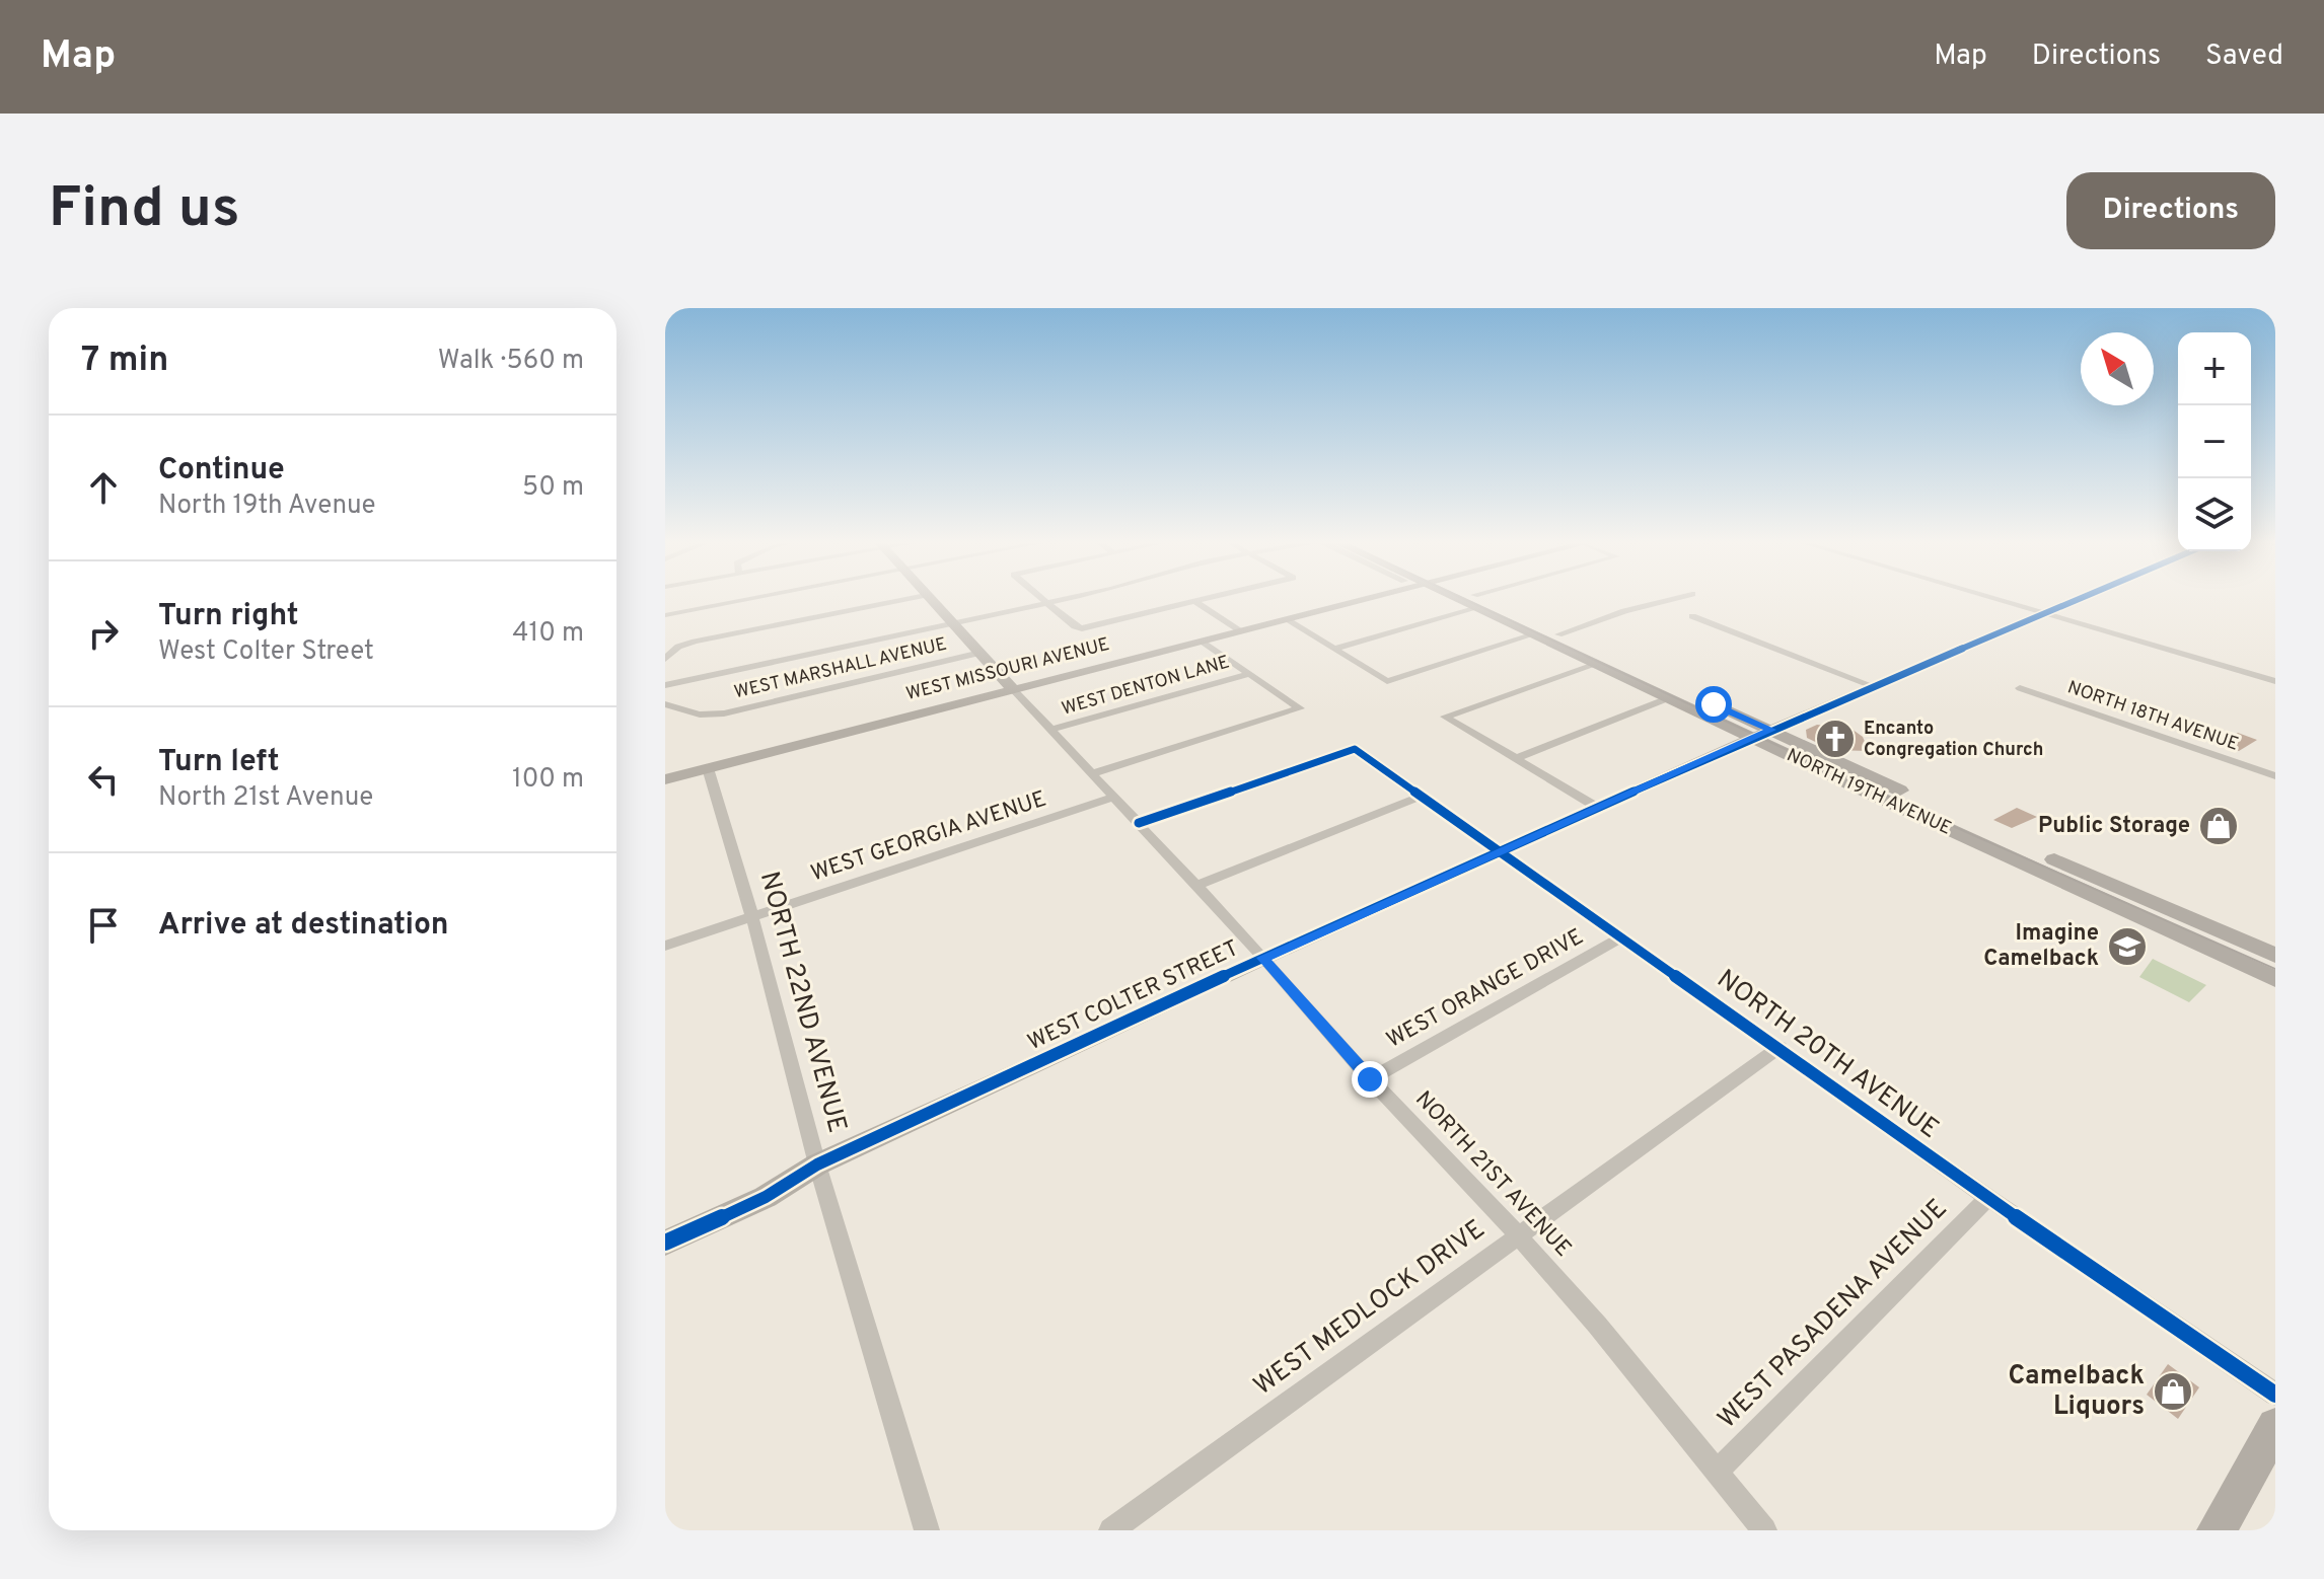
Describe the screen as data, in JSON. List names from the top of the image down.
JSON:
{
  "streets": {
    "main road": ["NORTH 19TH AVENUE"],
    "street": [
      "WEST MARSHALL AVENUE",
      "WEST MISSOURI AVENUE",
      "WEST DENTON LANE",
      "NORTH 18TH AVENUE",
      "WEST GEORGIA AVENUE",
      "WEST ORANGE DRIVE",
      "WEST COLTER STREET",
      "NORTH 22ND AVENUE",
      "NORTH 20TH AVENUE",
      "NORTH 21ST AVENUE",
      "WEST MEDLOCK DRIVE",
      "WEST PASADENA AVENUE"
    ]
  },
  "crossings": [
    ["WEST MARSHALL AVENUE", "NORTH 21ST AVENUE"],
    ["WEST MISSOURI AVENUE", "NORTH 22ND AVENUE"],
    ["WEST MISSOURI AVENUE", "NORTH 21ST AVENUE"],
    ["WEST DENTON LANE", "NORTH 21ST AVENUE"],
    ["NORTH 19TH AVENUE", "WEST COLTER STREET"],
    ["WEST GEORGIA AVENUE", "NORTH 22ND AVENUE"],
    ["WEST GEORGIA AVENUE", "NORTH 21ST AVENUE"],
    ["WEST ORANGE DRIVE", "NORTH 20TH AVENUE"],
    ["WEST ORANGE DRIVE", "NORTH 21ST AVENUE"],
    ["WEST COLTER STREET", "NORTH 22ND AVENUE"],
    ["WEST COLTER STREET", "NORTH 20TH AVENUE"],
    ["WEST COLTER STREET", "NORTH 21ST AVENUE"],
    ["NORTH 20TH AVENUE", "NORTH 21ST AVENUE"],
    ["NORTH 20TH AVENUE", "WEST MEDLOCK DRIVE"],
    ["NORTH 20TH AVENUE", "WEST PASADENA AVENUE"],
    ["NORTH 21ST AVENUE", "WEST MEDLOCK DRIVE"],
    ["NORTH 21ST AVENUE", "WEST PASADENA AVENUE"]
  ],
  "places": {
    "church": ["Encanto Congregation Church"],
    "shop": ["Public Storage", "Camelback Liquors"],
    "school or university": ["Imagine Camelback"]
  },
  "north": "top left",
  "page": {
    "header": "Map",
    "nav": ["Map", "Directions", "Saved"],
    "buttons": "Directions",
    "title": "Find us",
    "heading": ["7 min", "Walk · 560 m"],
    "map_buttons": ["+", "−"],
    "list": [
      ["Continue", "North 19th Avenue", "50 m"],
      ["Turn right", "West Colter Street", "410 m"],
      ["Turn left", "North 21st Avenue", "100 m"],
      "Arrive at destination"
    ]
  }
}
